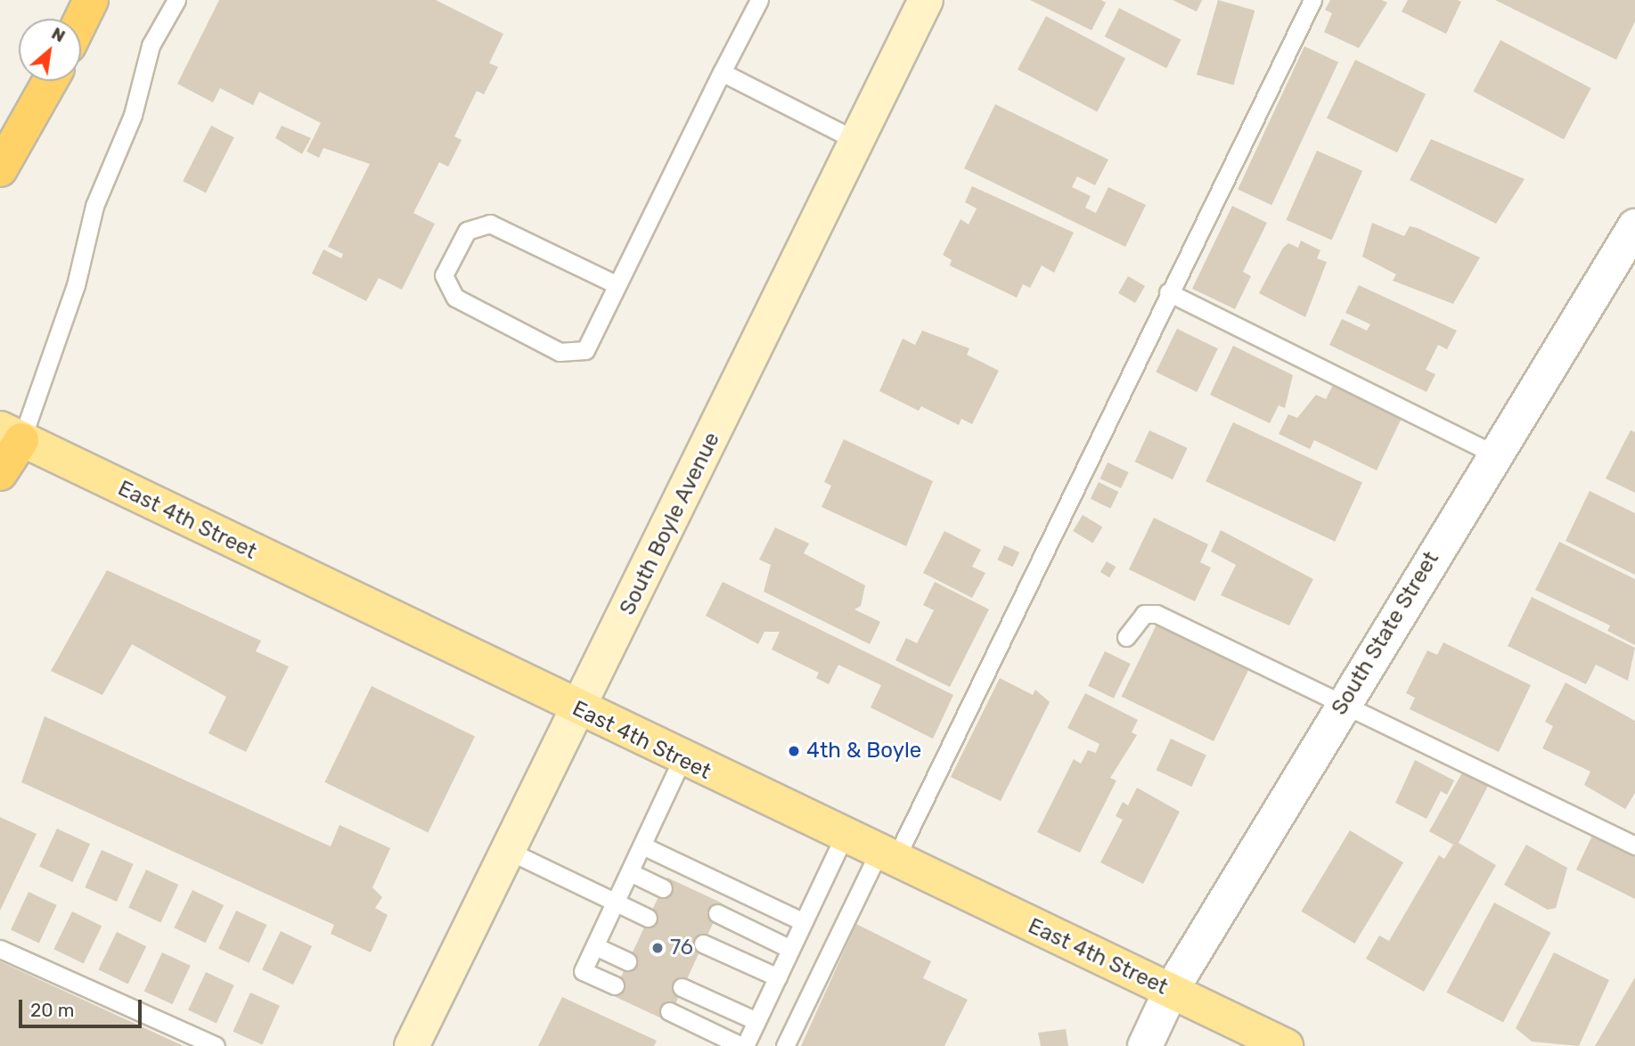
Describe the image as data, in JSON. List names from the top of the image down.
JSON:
{
  "streets": {
    "main road": ["East 4th Street", "South Boyle Avenue"],
    "street": ["South State Street"]
  },
  "crossings": [
    ["East 4th Street", "South Boyle Avenue"],
    ["East 4th Street", "South State Street"]
  ],
  "places": ["4th & Boyle", "76"],
  "scale_bar": "20 m",
  "north": "top right"
}
